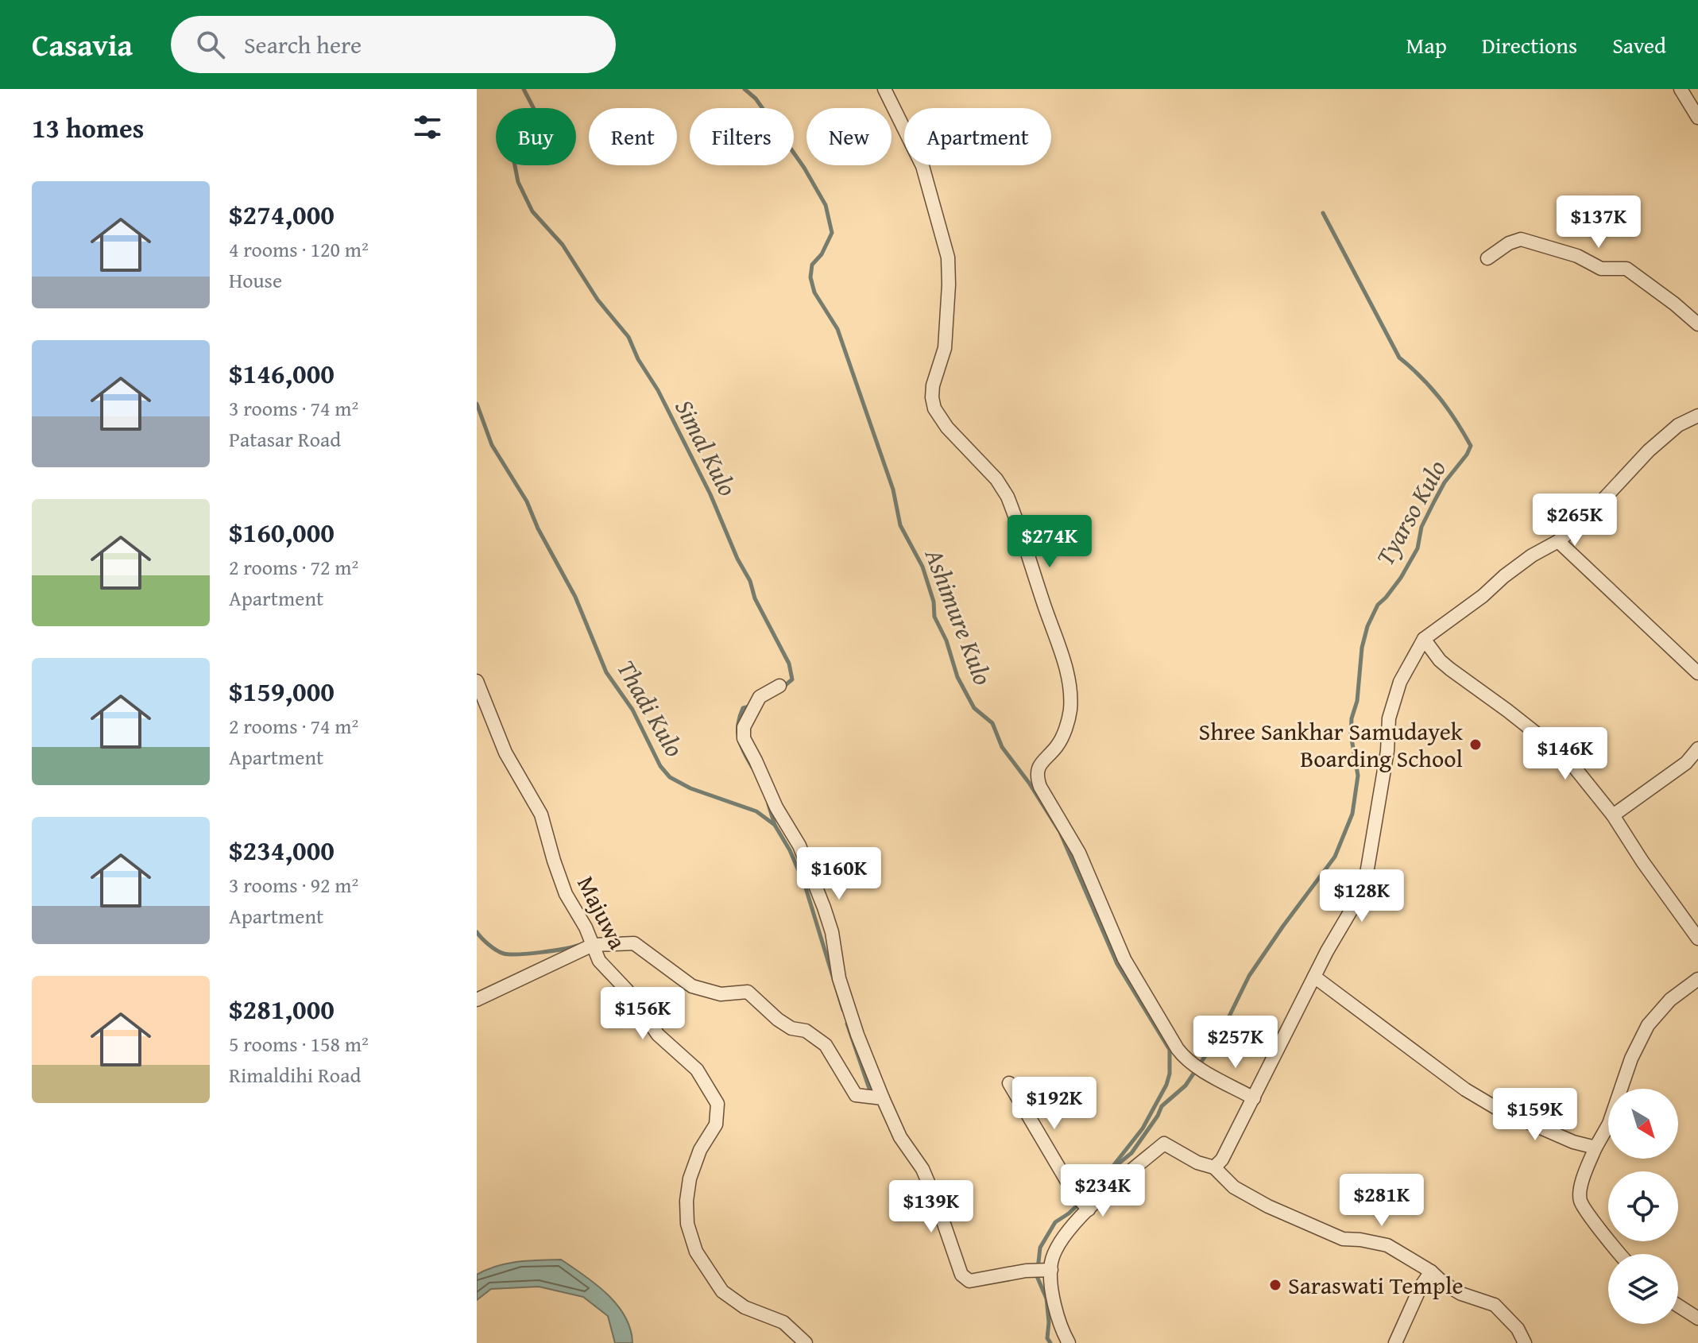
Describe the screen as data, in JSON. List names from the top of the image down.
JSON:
{
  "streets": {
    "street": ["Majuwa"]
  },
  "water": [
    "Simal Kulo",
    "Tyarso Kulo",
    "Ashimure Kulo",
    "Thadi Kulo"
  ],
  "places": ["Shree Sankhar Samudayek Boarding School", "Saraswati Temple"],
  "north": "bottom right",
  "page": {
    "header": "Casavia",
    "search": "Search here",
    "nav": ["Map", "Directions", "Saved"],
    "heading": "13 homes",
    "chip": [
      "Buy",
      "Rent",
      "Filters",
      "New",
      "Apartment"
    ],
    "list": [
      {
        "name": "$274,000",
        "note": "4 rooms · 120 m² · House"
      },
      {
        "name": "$146,000",
        "note": "3 rooms · 74 m² · Patasar Road"
      },
      {
        "name": "$160,000",
        "note": "2 rooms · 72 m² · Apartment"
      },
      {
        "name": "$159,000",
        "note": "2 rooms · 74 m² · Apartment"
      },
      {
        "name": "$234,000",
        "note": "3 rooms · 92 m² · Apartment"
      },
      {
        "name": "$281,000",
        "note": "5 rooms · 158 m² · Rimaldihi Road"
      }
    ],
    "price": [
      "$137K",
      "$265K",
      "$274K",
      "$146K",
      "$160K",
      "$128K",
      "$156K",
      "$257K",
      "$192K",
      "$159K",
      "$234K",
      "$281K",
      "$139K"
    ]
  }
}
